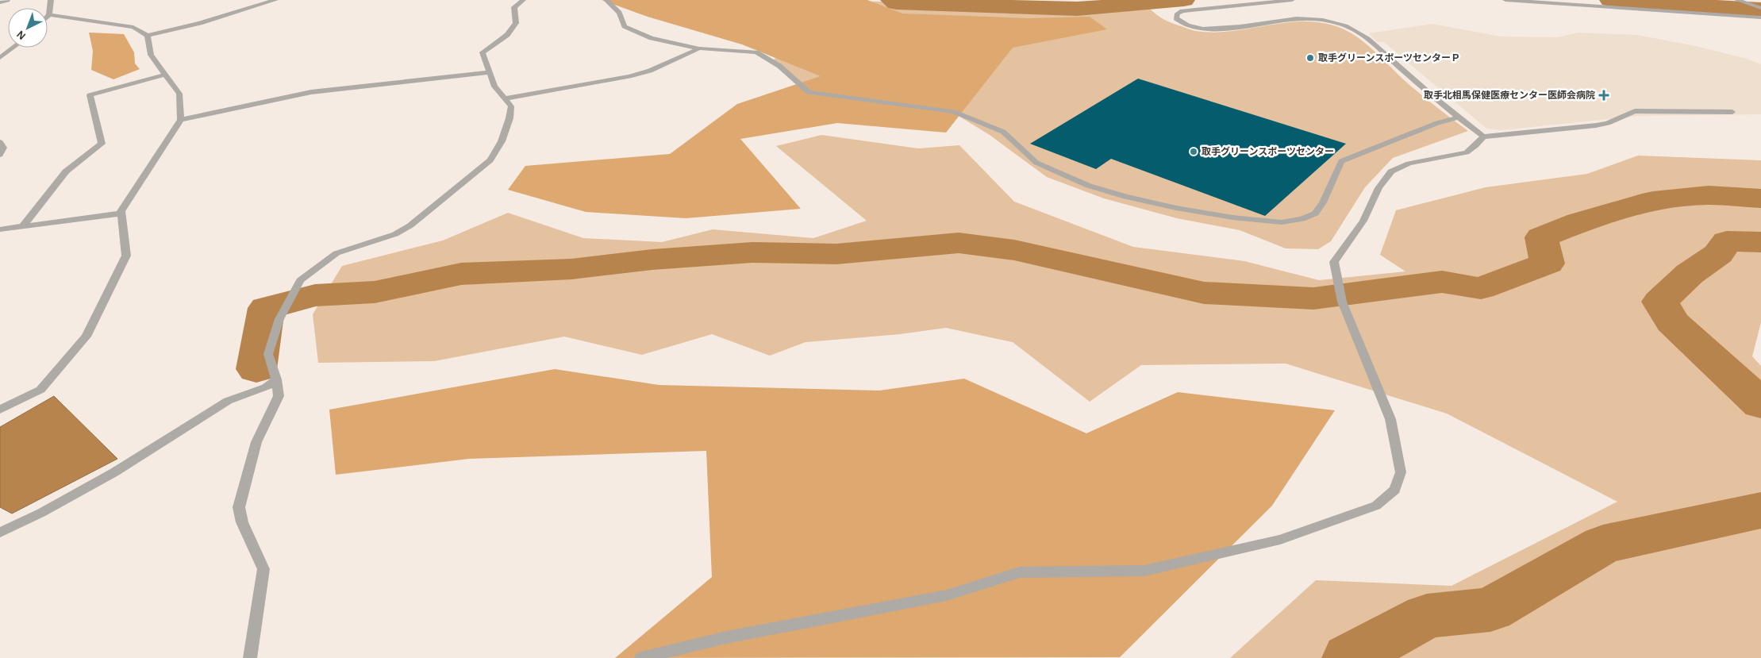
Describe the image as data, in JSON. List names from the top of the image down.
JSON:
{
  "places": {
    "other": ["取手グリーンスポーツセンターＰ", "取手グリーンスポーツセンター"],
    "health": ["取手北相馬保健医療センター医師会病院"]
  },
  "north": "bottom left"
}
